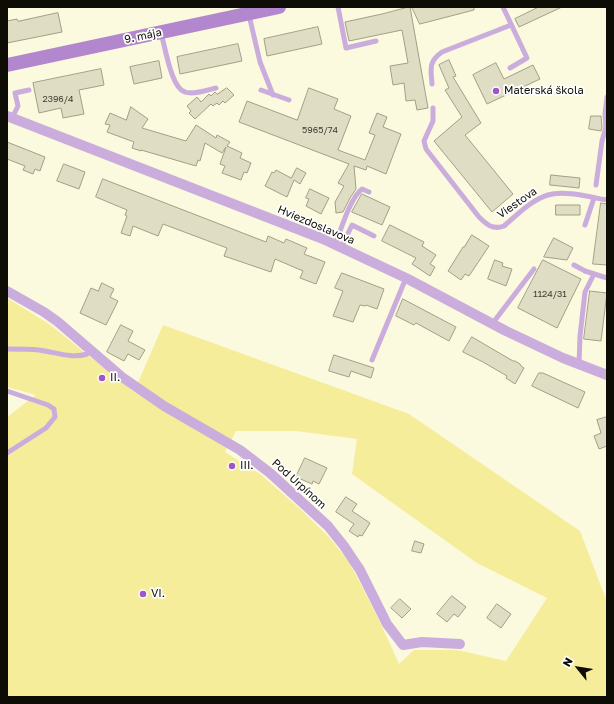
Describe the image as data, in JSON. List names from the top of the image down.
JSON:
{
  "streets": {
    "main road": ["9. mája"],
    "street": ["Hviezdoslavova", "Pod Urpínom"],
    "lane": ["Viestova"]
  },
  "places": [
    "Materská škola",
    "II.",
    "III.",
    "VI."
  ],
  "house_numbers": ["2396/4", "5965/74", "1124/31"],
  "north": "top left"
}
